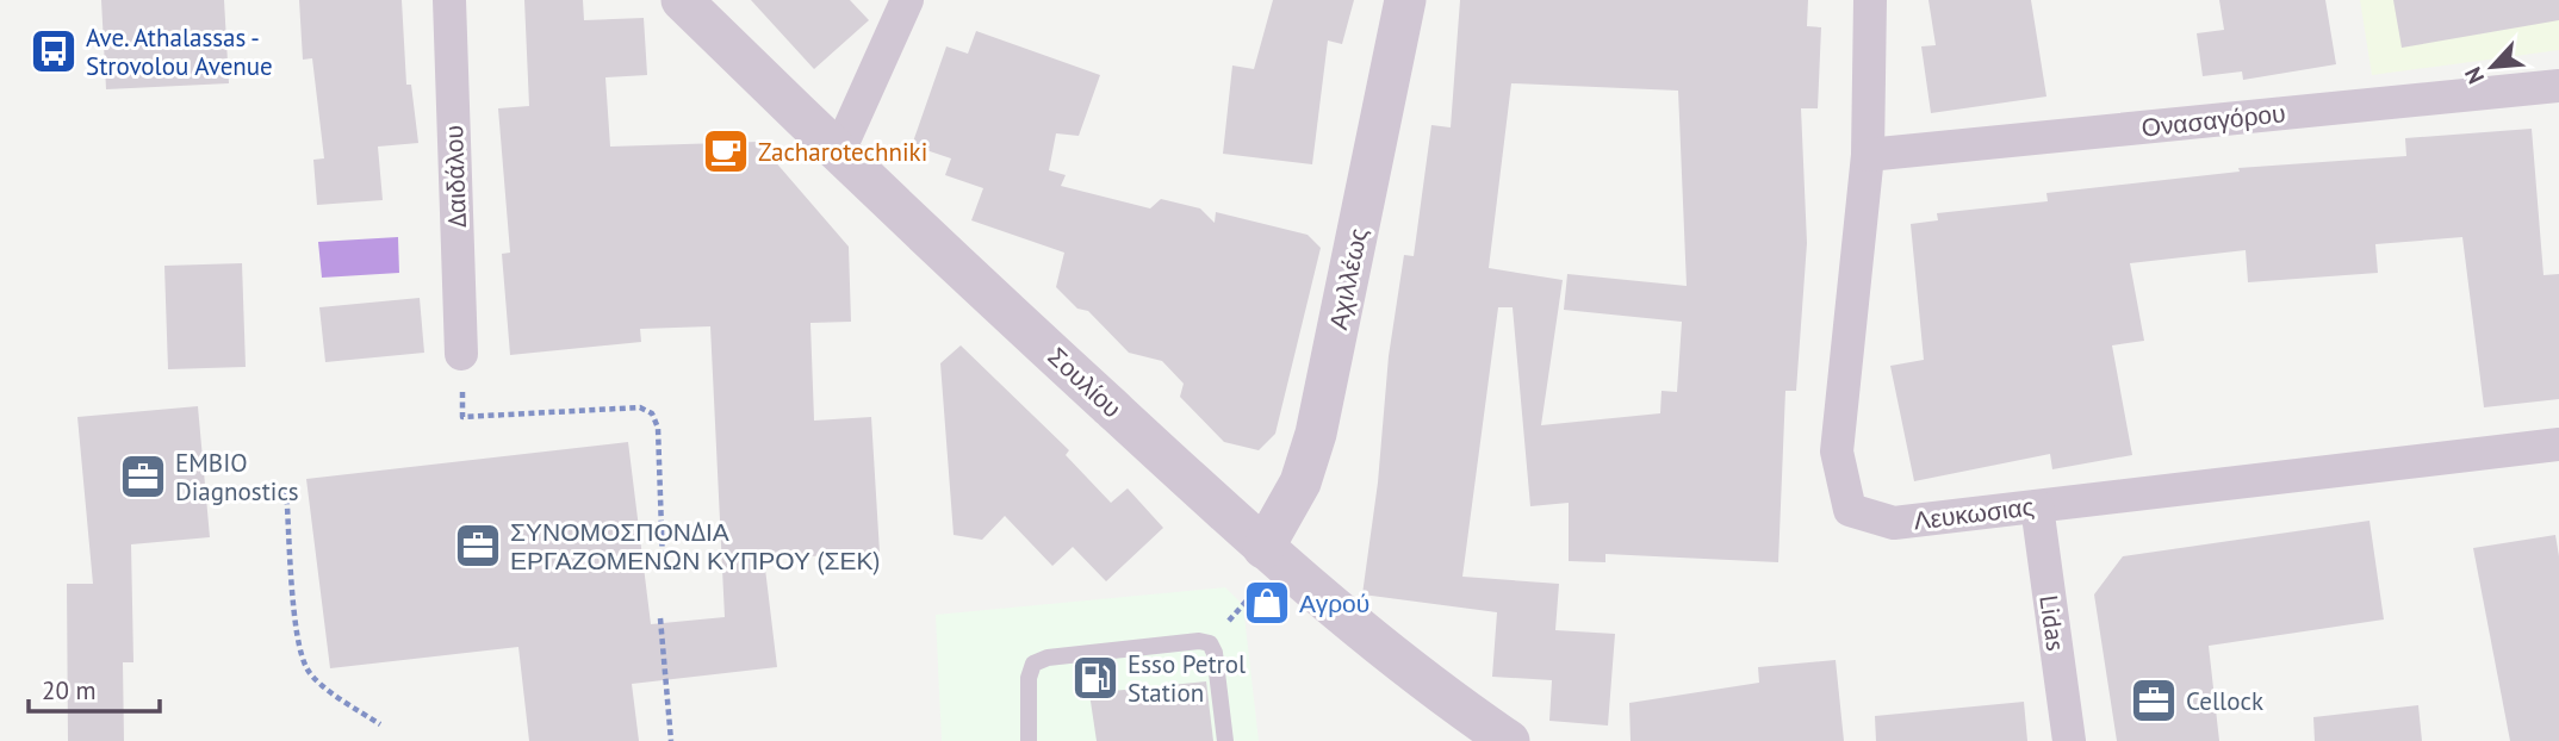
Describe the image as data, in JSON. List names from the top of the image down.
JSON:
{
  "streets": {
    "street": [
      "Ονασαγόρου",
      "Δαιδάλου",
      "Αχιλλέως",
      "Σουλίου",
      "Λευκωσιας",
      "Lidas"
    ]
  },
  "crossings": [
    ["Ονασαγόρου", "Λευκωσιας"],
    ["Αχιλλέως", "Σουλίου"],
    ["Λευκωσιας", "Lidas"]
  ],
  "places": {
    "bus stop": ["Ave. Athalassas - Strovolou Avenue"],
    "cafe": ["Zacharotechniki"],
    "office": ["EMBIO Diagnostics", "ΣΥΝΟΜΟΣΠΟΝΔΙΑ ΕΡΓΑΖΟΜΕΝΩΝ ΚΥΠΡΟΥ (ΣΕΚ)", "Cellock"],
    "shop": ["Αγρού"],
    "fuel station": ["Esso Petrol Station"]
  },
  "scale_bar": "20 m",
  "north": "bottom left"
}
